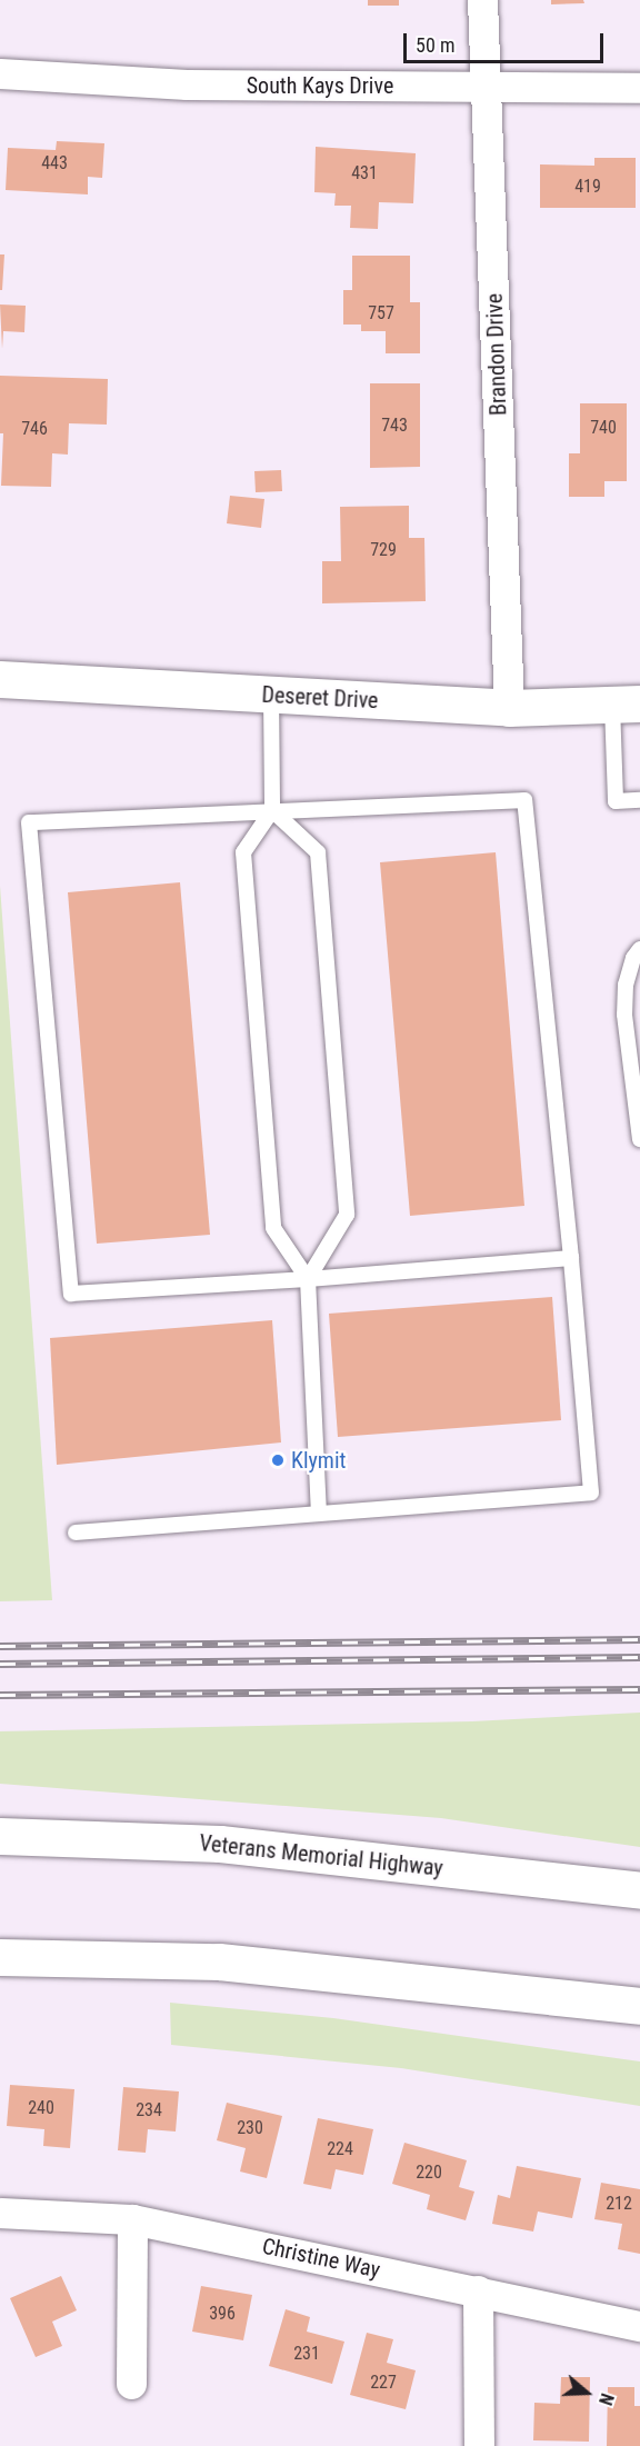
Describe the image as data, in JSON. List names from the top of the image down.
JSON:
{
  "streets": {
    "main road": ["Deseret Drive", "Veterans Memorial Highway"],
    "street": ["South Kays Drive", "Brandon Drive", "Christine Way"]
  },
  "crossings": [
    ["South Kays Drive", "Brandon Drive"],
    ["Brandon Drive", "Deseret Drive"]
  ],
  "places": ["Klymit"],
  "house_numbers": [
    "443",
    "431",
    "419",
    "757",
    "743",
    "740",
    "746",
    "729",
    "240",
    "234",
    "230",
    "224",
    "220",
    "212",
    "396",
    "231",
    "227"
  ],
  "scale_bar": "50 m",
  "north": "right"
}
